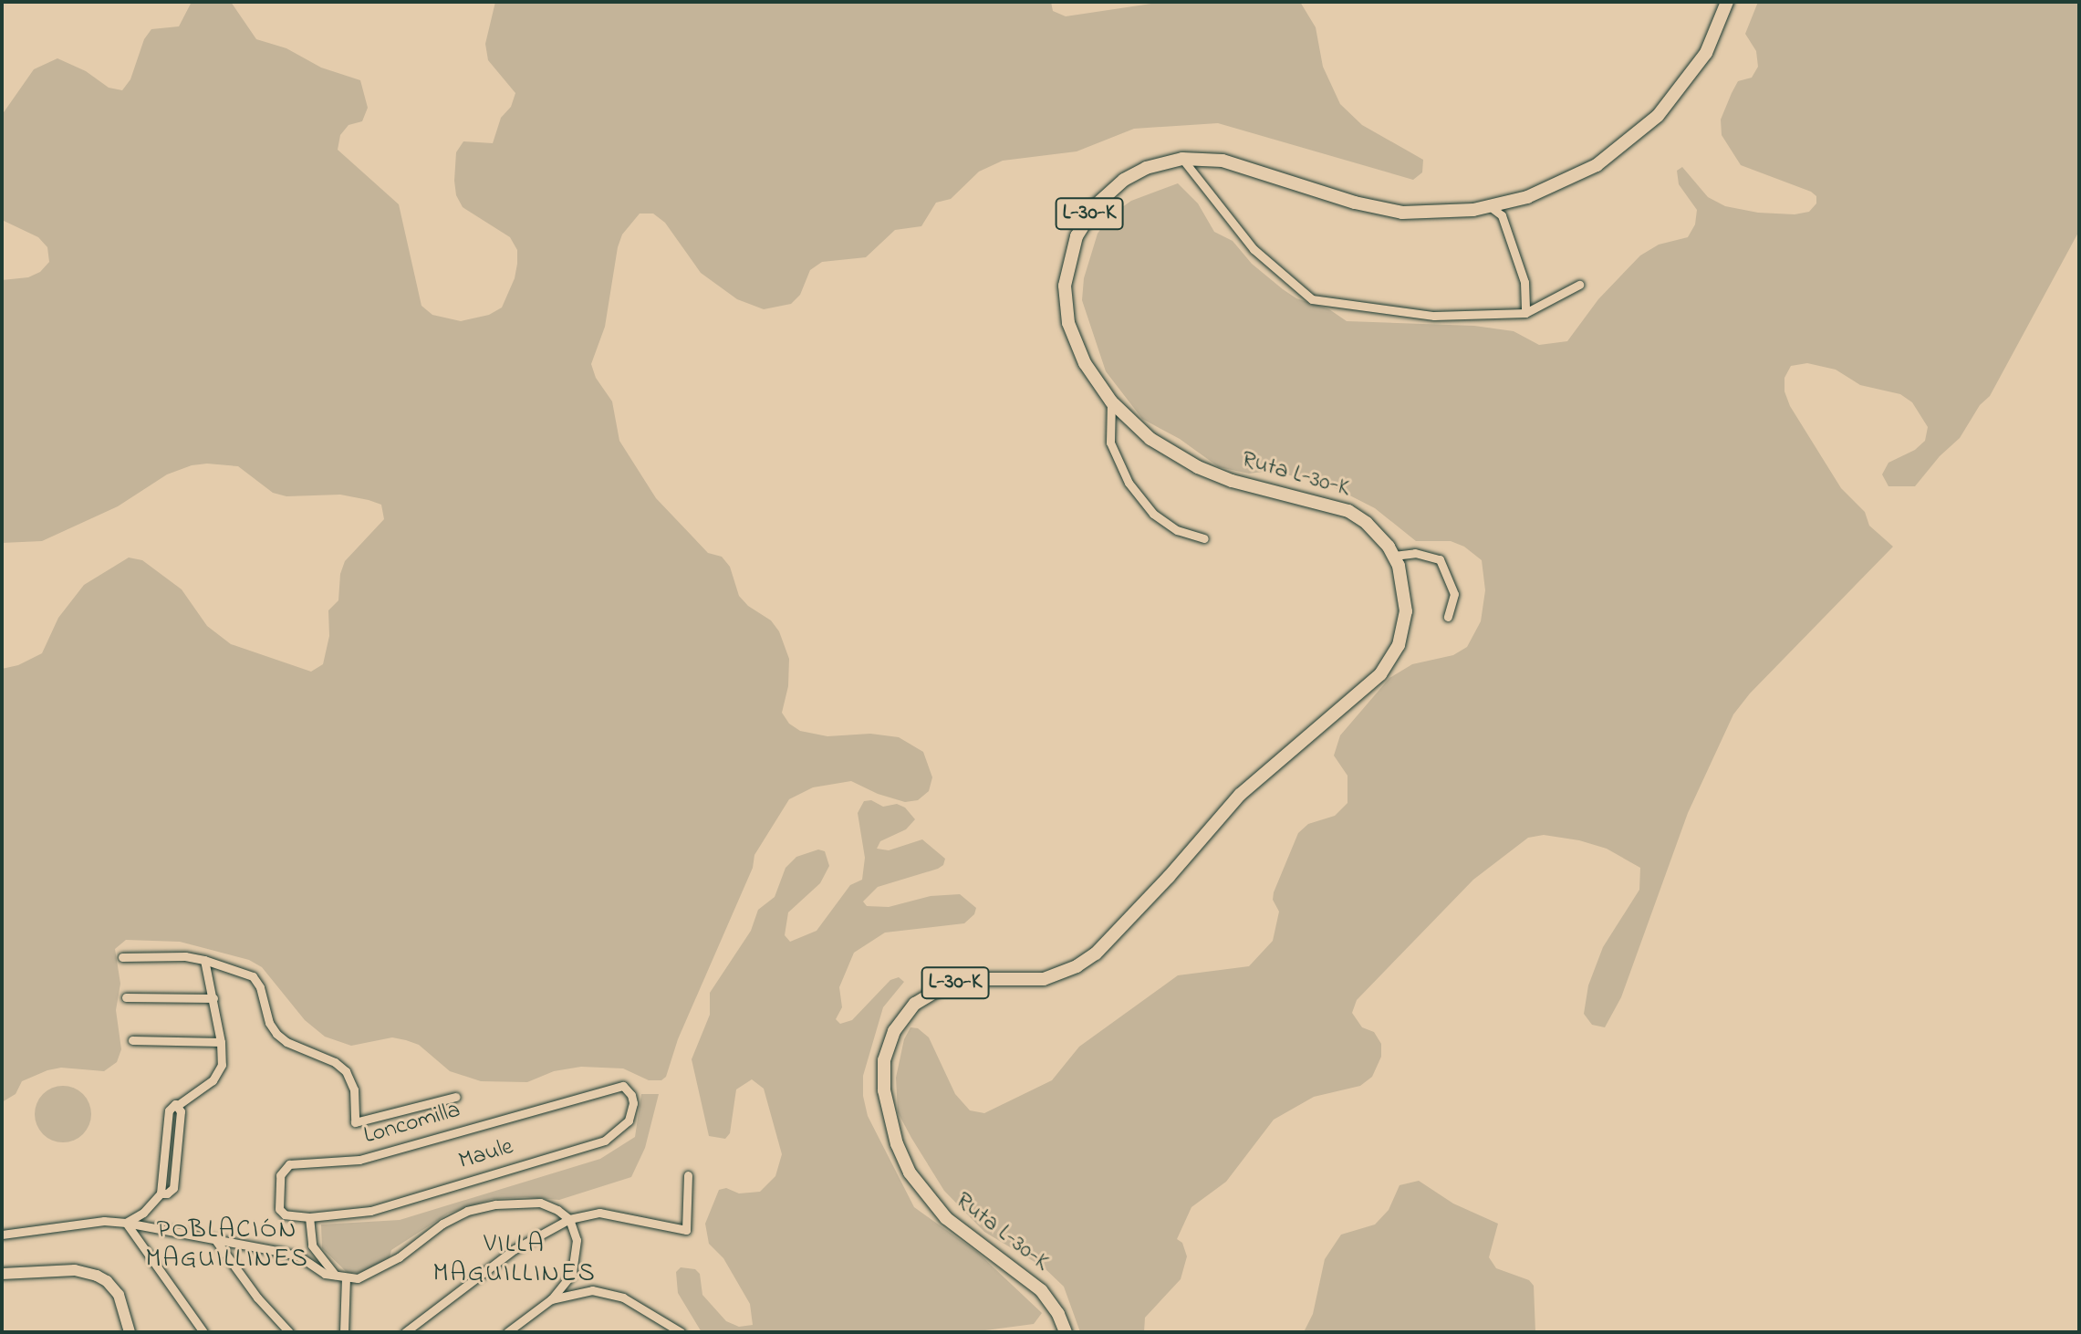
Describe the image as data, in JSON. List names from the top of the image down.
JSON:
{
  "streets": {
    "main road": ["L-30-K", "Ruta L-30-K"],
    "street": ["Loncomilla", "Maule"]
  },
  "crossings": [
    ["Loncomilla", "Maule"]
  ],
  "districts": ["POBLACIÓN MAGUILLINES", "VILLA MAGUILLINES"]
}
